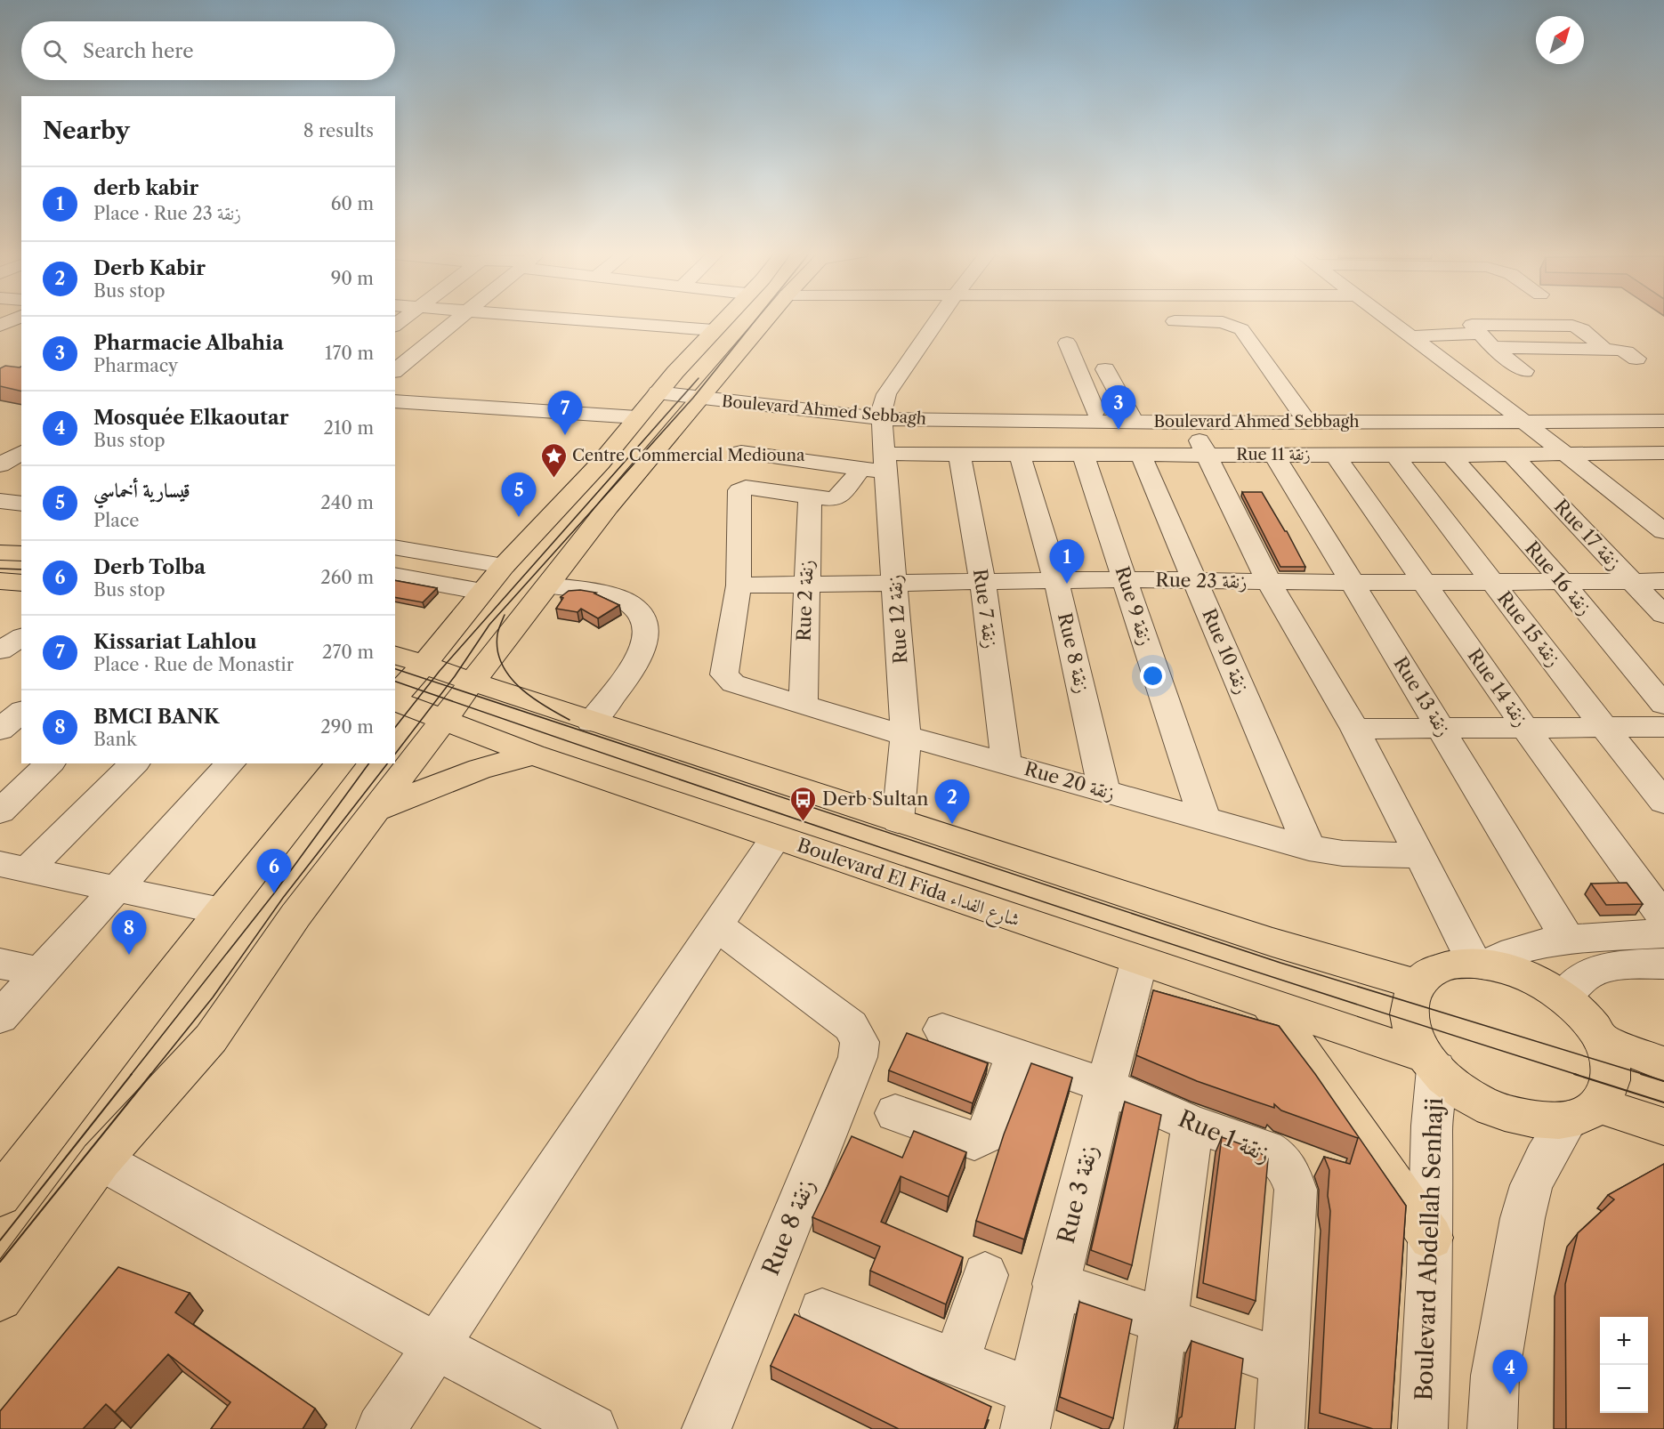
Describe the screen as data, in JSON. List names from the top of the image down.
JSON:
{
  "streets": {
    "main road": ["Boulevard El Fida شارع الفداء"],
    "street": [
      "Boulevard Ahmed Sebbagh",
      "Rue 11 زنقة",
      "Rue 17 زنقة",
      "Rue 16 زنقة",
      "Rue 23 زنقة",
      "Rue 2 زنقة",
      "Rue 9 زنقة",
      "Rue 7 زنقة",
      "Rue 12 زنقة",
      "Rue 15 زنقة",
      "Rue 10 زنقة",
      "Rue 8 زنقة",
      "Rue 14 زنقة",
      "Rue 13 زنقة",
      "Rue 20 زنقة",
      "Rue 1 زنقة",
      "Rue 3 زنقة",
      "Boulevard Abdellah Senhaji"
    ]
  },
  "crossings": [
    ["Boulevard Ahmed Sebbagh", "Rue 12 زنقة"],
    ["Rue 11 زنقة", "Rue 17 زنقة"],
    ["Rue 11 زنقة", "Rue 16 زنقة"],
    ["Rue 11 زنقة", "Rue 9 زنقة"],
    ["Rue 11 زنقة", "Rue 7 زنقة"],
    ["Rue 11 زنقة", "Rue 12 زنقة"],
    ["Rue 11 زنقة", "Rue 15 زنقة"],
    ["Rue 11 زنقة", "Rue 10 زنقة"],
    ["Rue 11 زنقة", "Rue 8 زنقة"],
    ["Rue 11 زنقة", "Rue 14 زنقة"],
    ["Rue 11 زنقة", "Rue 13 زنقة"],
    ["Rue 17 زنقة", "Rue 23 زنقة"],
    ["Rue 16 زنقة", "Rue 23 زنقة"],
    ["Rue 23 زنقة", "Rue 2 زنقة"],
    ["Rue 23 زنقة", "Rue 9 زنقة"],
    ["Rue 23 زنقة", "Rue 7 زنقة"],
    ["Rue 23 زنقة", "Rue 12 زنقة"],
    ["Rue 23 زنقة", "Rue 15 زنقة"],
    ["Rue 23 زنقة", "Rue 10 زنقة"],
    ["Rue 23 زنقة", "Rue 8 زنقة"],
    ["Rue 23 زنقة", "Rue 14 زنقة"],
    ["Rue 23 زنقة", "Rue 13 زنقة"],
    ["Rue 23 زنقة", "Rue 20 زنقة"],
    ["Rue 2 زنقة", "Rue 20 زنقة"],
    ["Rue 9 زنقة", "Rue 20 زنقة"],
    ["Rue 7 زنقة", "Rue 20 زنقة"],
    ["Rue 12 زنقة", "Rue 20 زنقة"],
    ["Rue 10 زنقة", "Rue 20 زنقة"],
    ["Rue 8 زنقة", "Rue 20 زنقة"],
    ["Boulevard El Fida شارع الفداء", "Rue 3 زنقة"],
    ["Boulevard El Fida شارع الفداء", "Boulevard Abdellah Senhaji"],
    ["Rue 1 زنقة", "Rue 3 زنقة"]
  ],
  "places": {
    "place": ["Centre Commercial Mediouna"],
    "bus stop": ["Derb Sultan"]
  },
  "north": "top right",
  "page": {
    "search": "Search here",
    "heading": ["Nearby", "8 results"],
    "list": [
      {
        "mark": "1",
        "name": "derb kabir",
        "note": "Place · Rue 23 زنقة",
        "value": "60 m"
      },
      {
        "mark": "2",
        "name": "Derb Kabir",
        "note": "Bus stop",
        "value": "90 m"
      },
      {
        "mark": "3",
        "name": "Pharmacie Albahia",
        "note": "Pharmacy",
        "value": "170 m"
      },
      {
        "mark": "4",
        "name": "Mosquée Elkaoutar",
        "note": "Bus stop",
        "value": "210 m"
      },
      {
        "mark": "5",
        "name": "قيسارية أخماسي",
        "note": "Place",
        "value": "240 m"
      },
      {
        "mark": "6",
        "name": "Derb Tolba",
        "note": "Bus stop",
        "value": "260 m"
      },
      {
        "mark": "7",
        "name": "Kissariat Lahlou",
        "note": "Place · Rue de Monastir",
        "value": "270 m"
      },
      {
        "mark": "8",
        "name": "BMCI BANK",
        "note": "Bank",
        "value": "290 m"
      }
    ],
    "pins": [
      "3",
      "7",
      "5",
      "1",
      "2",
      "6",
      "8",
      "4"
    ],
    "map_buttons": ["+", "−"]
  }
}
